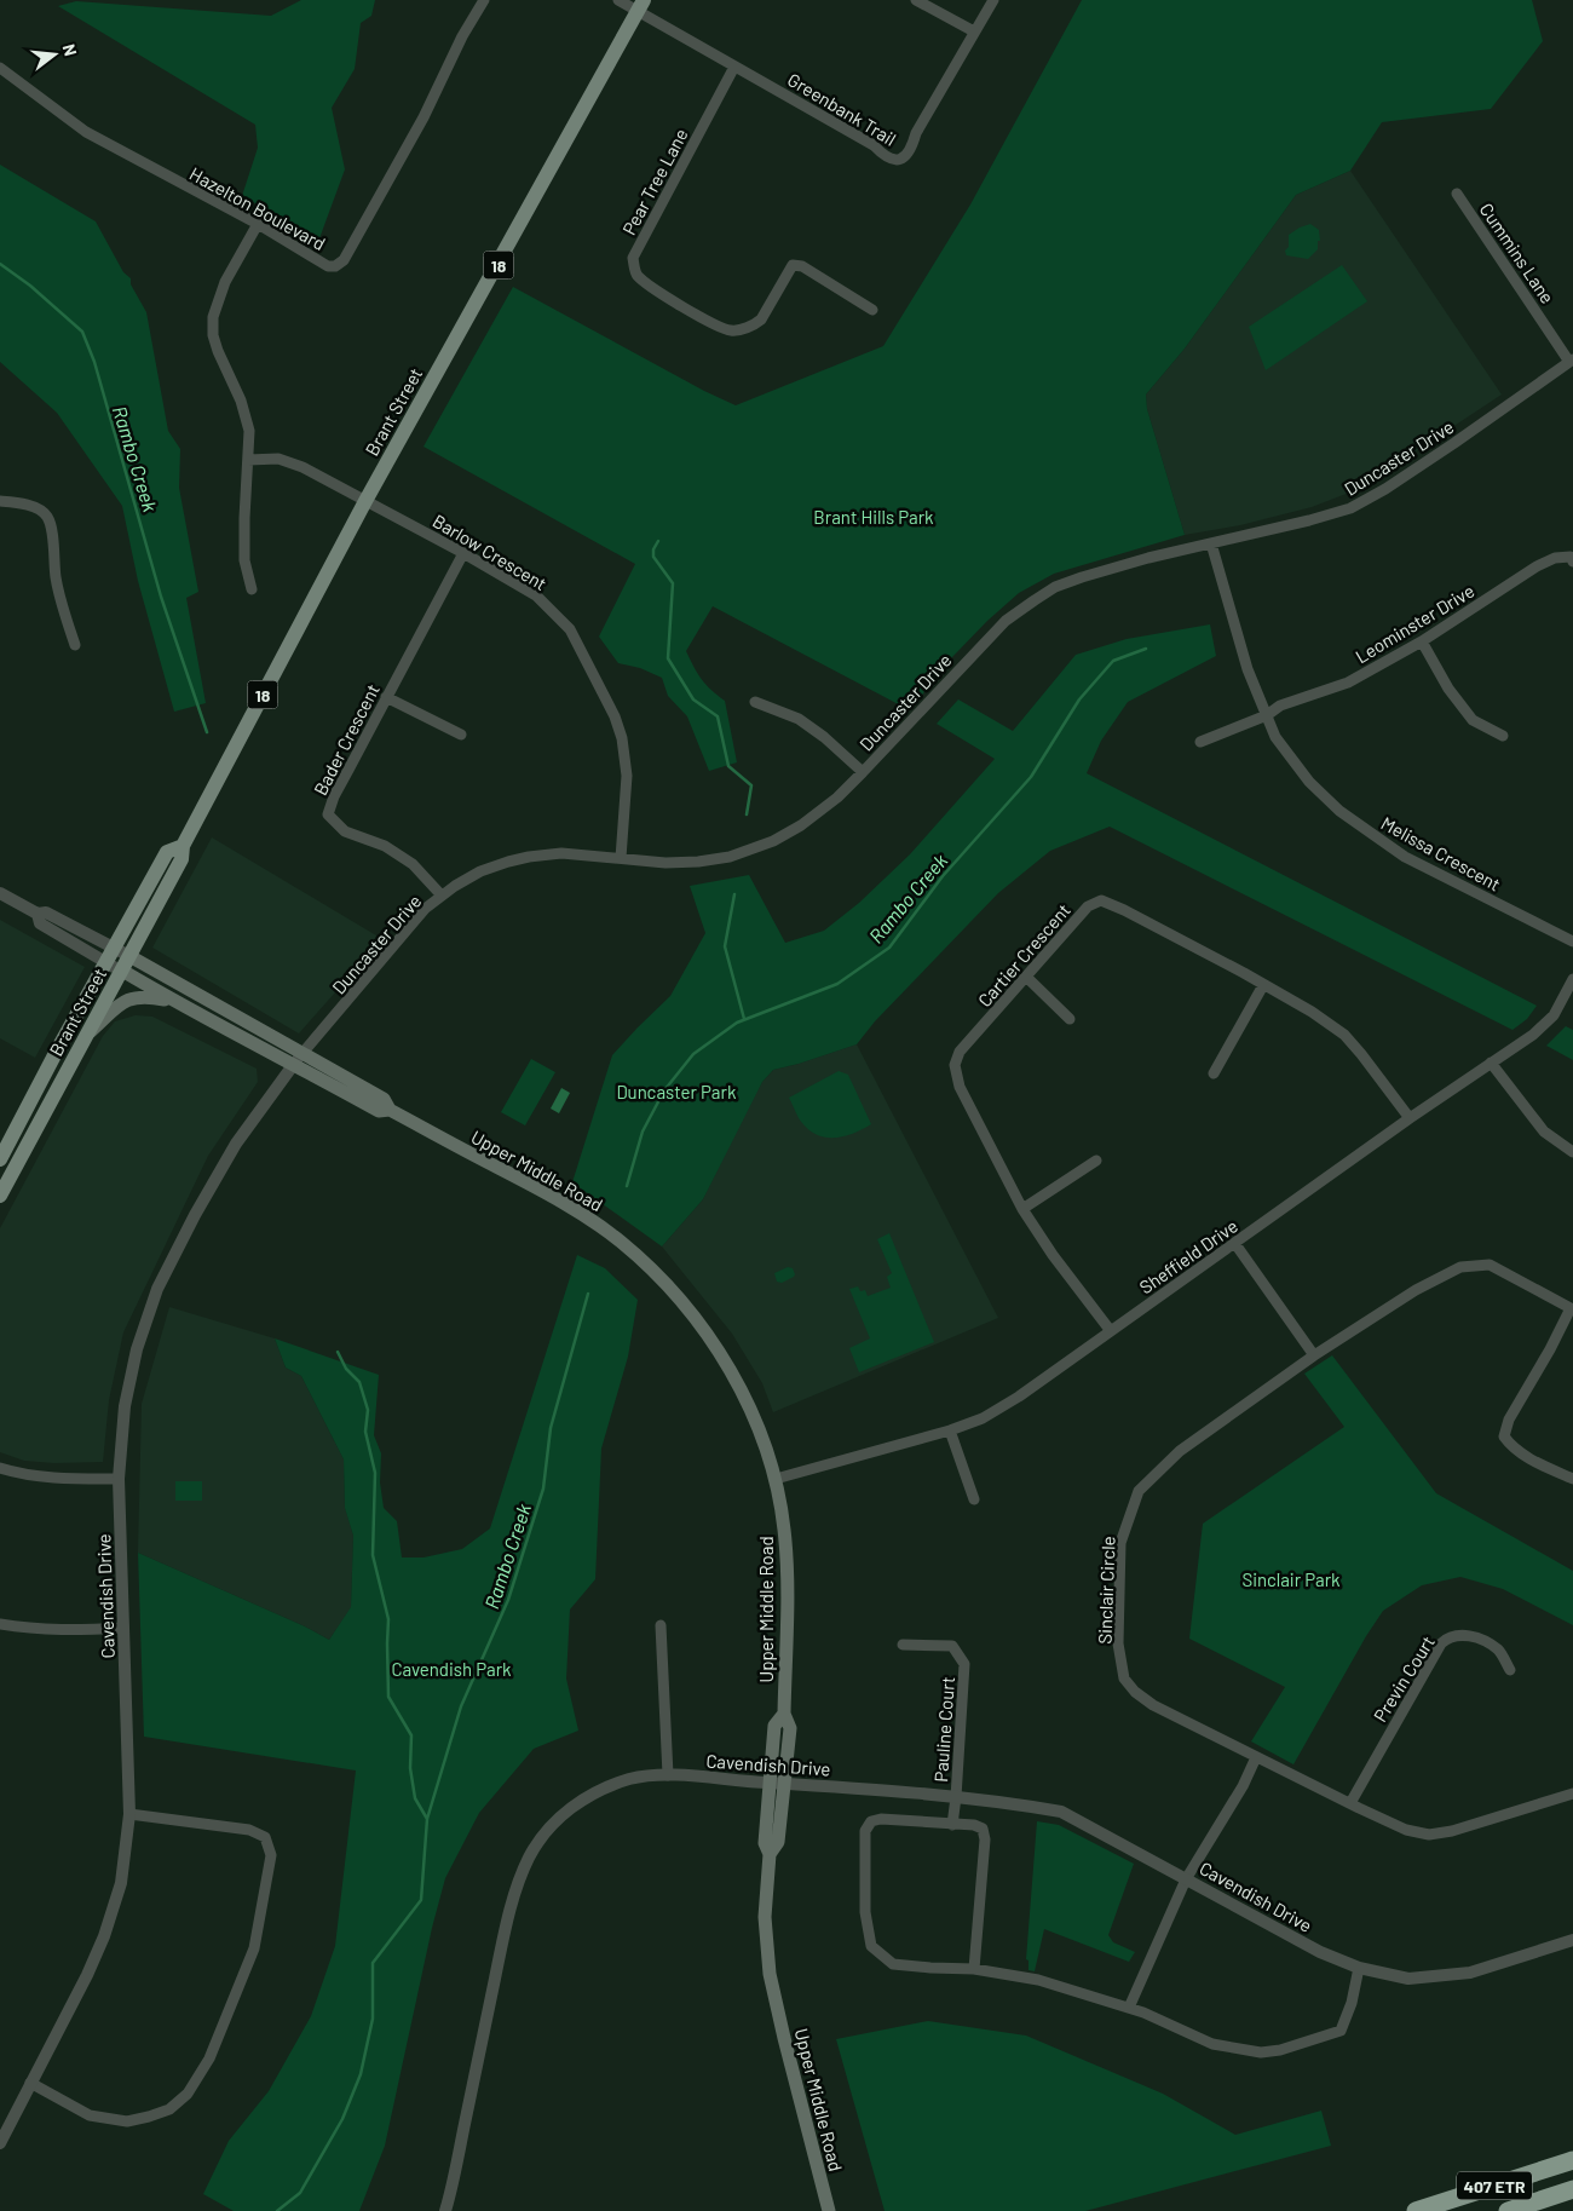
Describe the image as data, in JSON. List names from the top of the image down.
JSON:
{
  "streets": {
    "highway": ["407 ETR"],
    "main road": ["18", "Brant Street", "Upper Middle Road"],
    "street": [
      "Greenbank Trail",
      "Pear Tree Lane",
      "Hazelton Boulevard",
      "Cummins Lane",
      "Duncaster Drive",
      "Barlow Crescent",
      "Leominster Drive",
      "Bader Crescent",
      "Melissa Crescent",
      "Cartier Crescent",
      "Sheffield Drive",
      "Sinclair Circle",
      "Cavendish Drive",
      "Previn Court",
      "Pauline Court"
    ]
  },
  "crossings": [
    ["Greenbank Trail", "Pear Tree Lane"],
    ["Greenbank Trail", "Brant Street"],
    ["Cummins Lane", "Duncaster Drive"],
    ["Brant Street", "Barlow Crescent"],
    ["Brant Street", "Upper Middle Road"],
    ["Duncaster Drive", "Barlow Crescent"],
    ["Duncaster Drive", "Bader Crescent"],
    ["Duncaster Drive", "Melissa Crescent"],
    ["Duncaster Drive", "Upper Middle Road"],
    ["Duncaster Drive", "Cavendish Drive"],
    ["Barlow Crescent", "Bader Crescent"],
    ["Leominster Drive", "Melissa Crescent"],
    ["Cartier Crescent", "Sheffield Drive"],
    ["Upper Middle Road", "Sheffield Drive"],
    ["Upper Middle Road", "Cavendish Drive"],
    ["Sinclair Circle", "Previn Court"],
    ["Cavendish Drive", "Pauline Court"]
  ],
  "water": ["Rambo Creek"],
  "parks": [
    "Brant Hills Park",
    "Duncaster Park",
    "Sinclair Park",
    "Cavendish Park"
  ],
  "north": "right"
}
